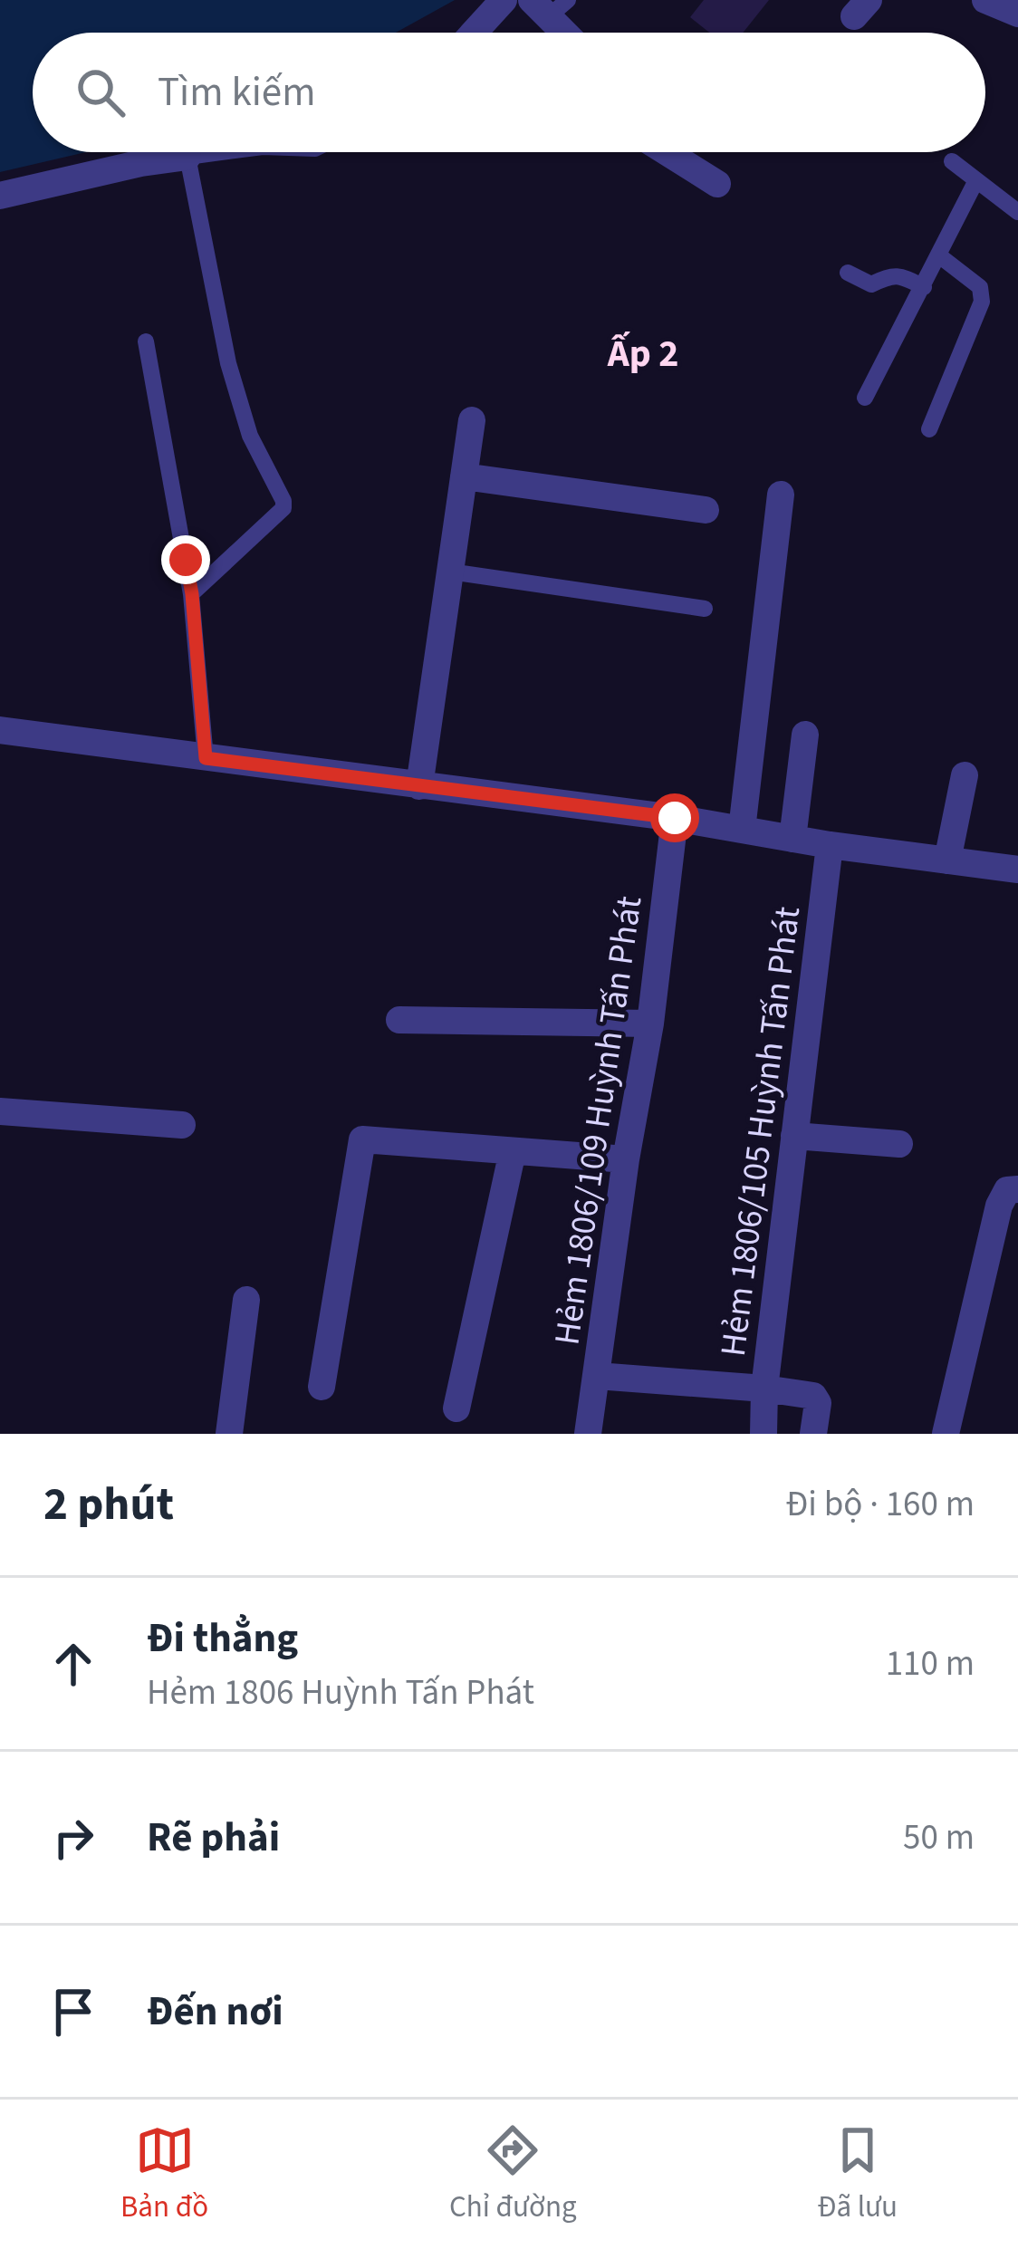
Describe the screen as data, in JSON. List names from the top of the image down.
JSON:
{
  "streets": {
    "street": ["Hẻm 1806/109 Huỳnh Tấn Phát", "Hẻm 1806/105 Huỳnh Tấn Phát"]
  },
  "crossings": [
    ["Hẻm 1806/109 Huỳnh Tấn Phát", "Hẻm 1806/105 Huỳnh Tấn Phát"]
  ],
  "districts": ["Ấp 2"],
  "page": {
    "search": "Tìm kiếm",
    "heading": ["2 phút", "Đi bộ · 160 m"],
    "list": [
      ["Đi thẳng", "Hẻm 1806 Huỳnh Tấn Phát", "110 m"],
      ["Rẽ phải", "50 m"],
      "Đến nơi"
    ],
    "nav": ["Bản đồ", "Chỉ đường", "Đã lưu"]
  }
}
